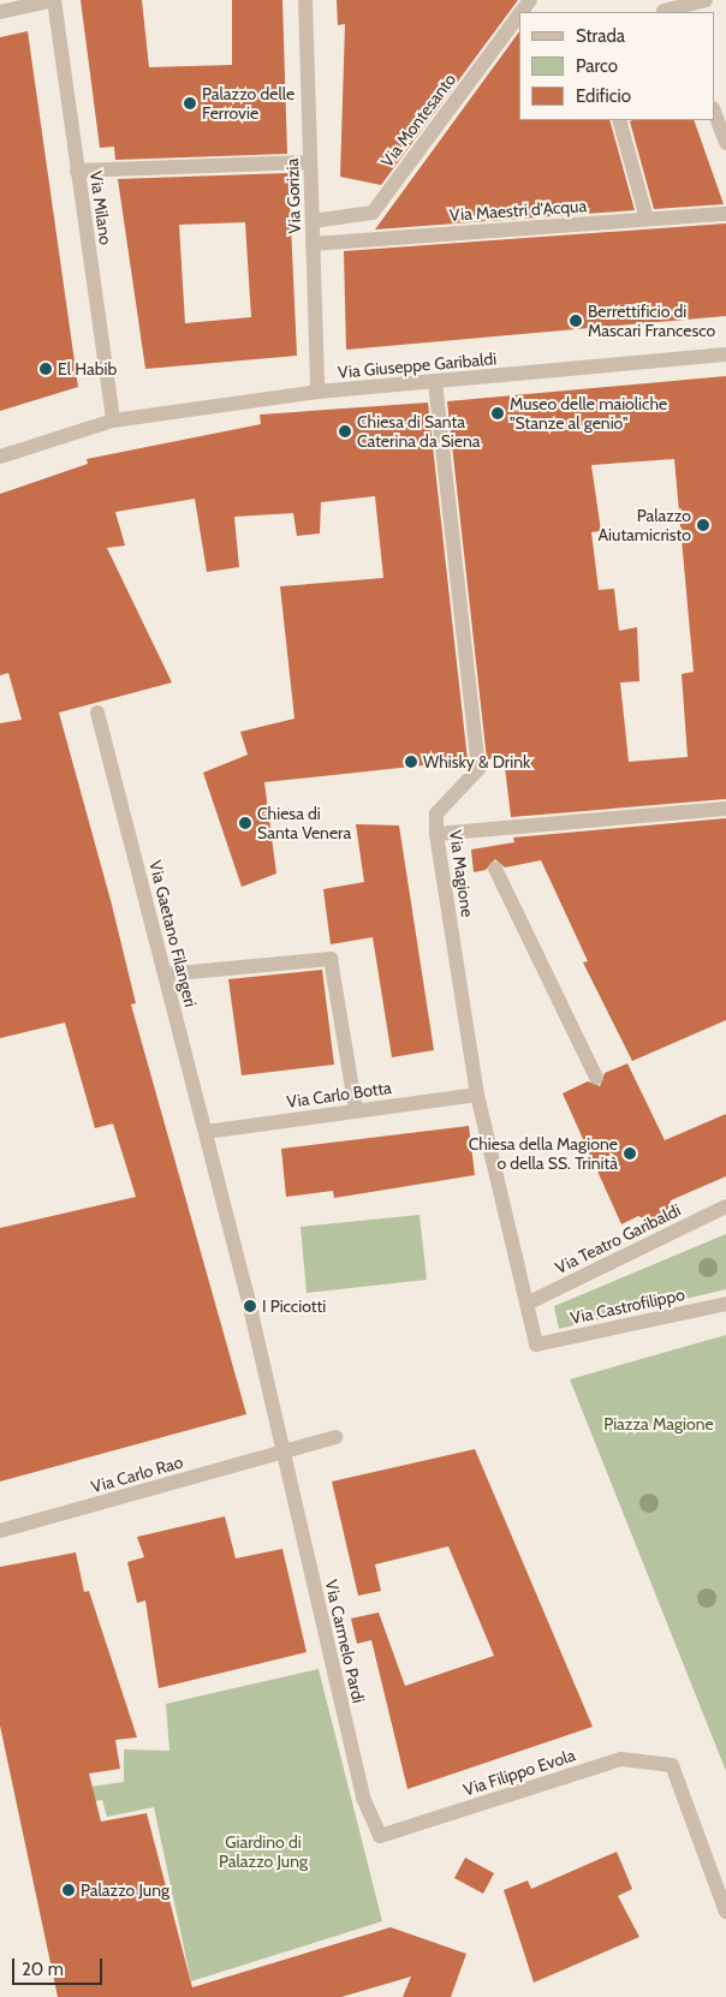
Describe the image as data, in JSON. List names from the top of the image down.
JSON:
{
  "streets": {
    "street": [
      "Via Montesanto",
      "Via Gorizia",
      "Via Milano",
      "Via Maestri d'Acqua",
      "Via Giuseppe Garibaldi",
      "Via Magione",
      "Via Gaetano Filangeri",
      "Via Carlo Botta",
      "Via Teatro Garibaldi",
      "Via Castrofilippo",
      "Via Carlo Rao",
      "Via Carmelo Pardi",
      "Via Filippo Evola"
    ]
  },
  "crossings": [
    ["Via Montesanto", "Via Gorizia"],
    ["Via Gorizia", "Via Maestri d'Acqua"],
    ["Via Gorizia", "Via Giuseppe Garibaldi"],
    ["Via Milano", "Via Giuseppe Garibaldi"],
    ["Via Giuseppe Garibaldi", "Via Magione"],
    ["Via Magione", "Via Carlo Botta"],
    ["Via Magione", "Via Teatro Garibaldi"],
    ["Via Magione", "Via Castrofilippo"],
    ["Via Gaetano Filangeri", "Via Carlo Botta"],
    ["Via Gaetano Filangeri", "Via Carlo Rao"],
    ["Via Gaetano Filangeri", "Via Carmelo Pardi"],
    ["Via Carlo Rao", "Via Carmelo Pardi"],
    ["Via Carmelo Pardi", "Via Filippo Evola"]
  ],
  "parks": ["Piazza Magione", "Giardino di Palazzo Jung"],
  "places": [
    "Palazzo delle Ferrovie",
    "Berrettificio di Mascari Francesco",
    "El Habib",
    "Museo delle maioliche \"Stanze al genio\"",
    "Chiesa di Santa Caterina da Siena",
    "Palazzo Aiutamicristo",
    "Whisky & Drink",
    "Chiesa di Santa Venera",
    "Chiesa della Magione o della SS. Trinità",
    "I Picciotti",
    "Palazzo Jung"
  ],
  "legend": ["Strada", "Parco", "Edificio"],
  "scale_bar": "20 m"
}
